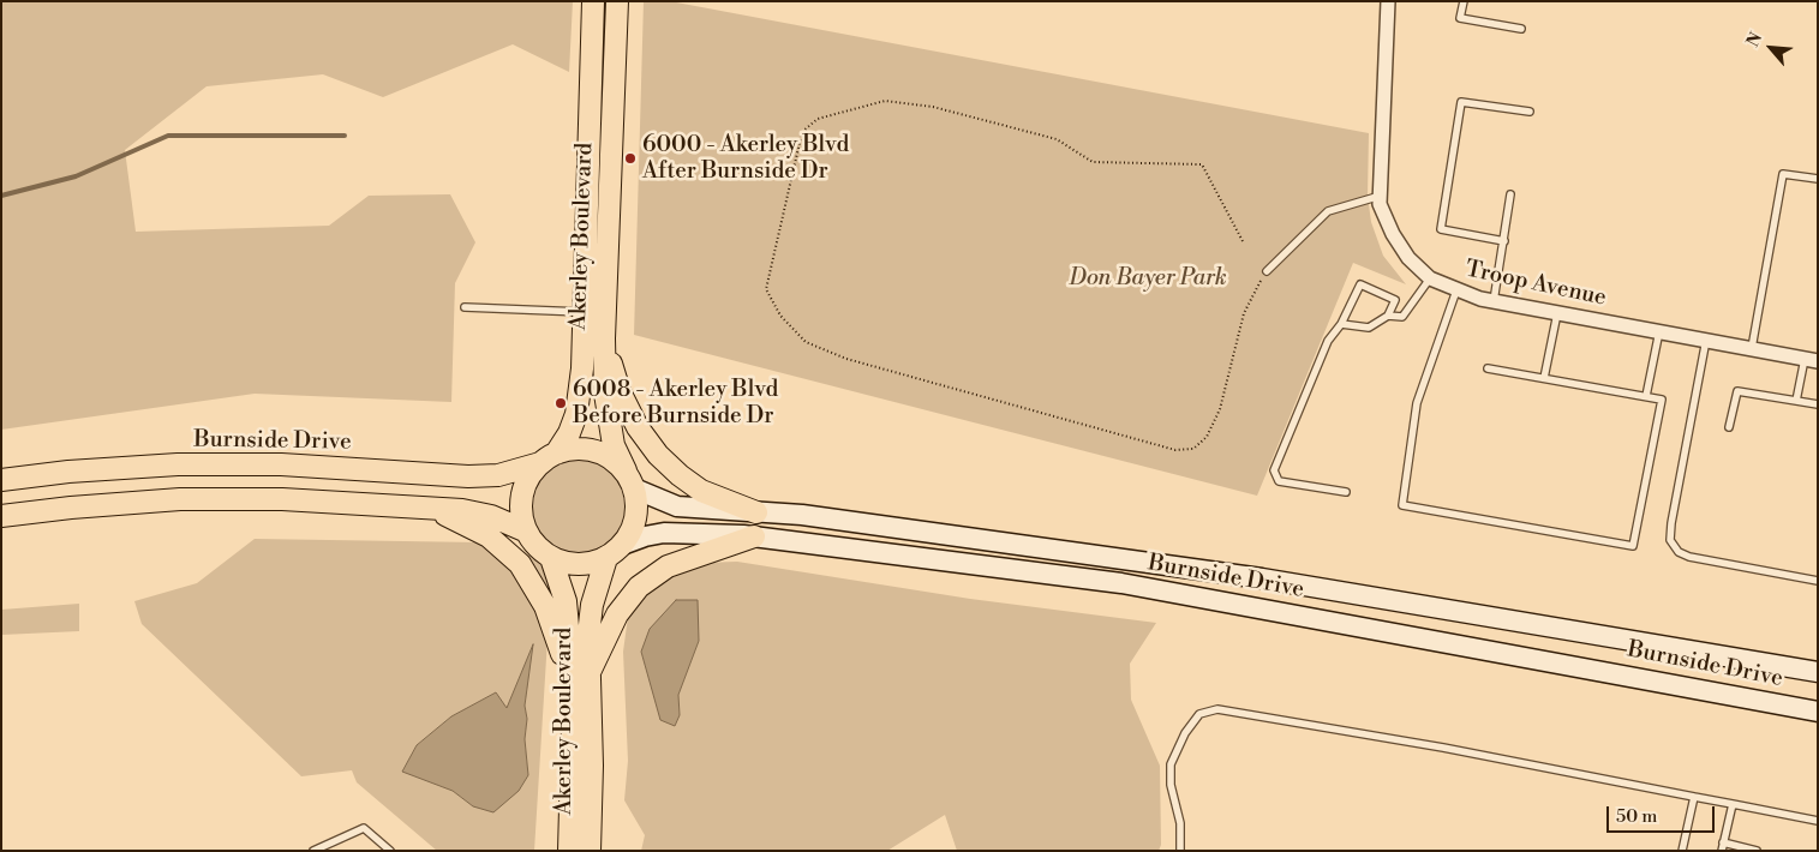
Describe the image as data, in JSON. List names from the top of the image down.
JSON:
{
  "streets": {
    "main road": ["Akerley Boulevard", "Burnside Drive"],
    "street": ["Troop Avenue"]
  },
  "crossings": [
    ["Akerley Boulevard", "Burnside Drive"]
  ],
  "parks": ["Don Bayer Park"],
  "places": ["6000 - Akerley Blvd After Burnside Dr", "6008 - Akerley Blvd Before Burnside Dr"],
  "scale_bar": "50 m",
  "north": "top left"
}
